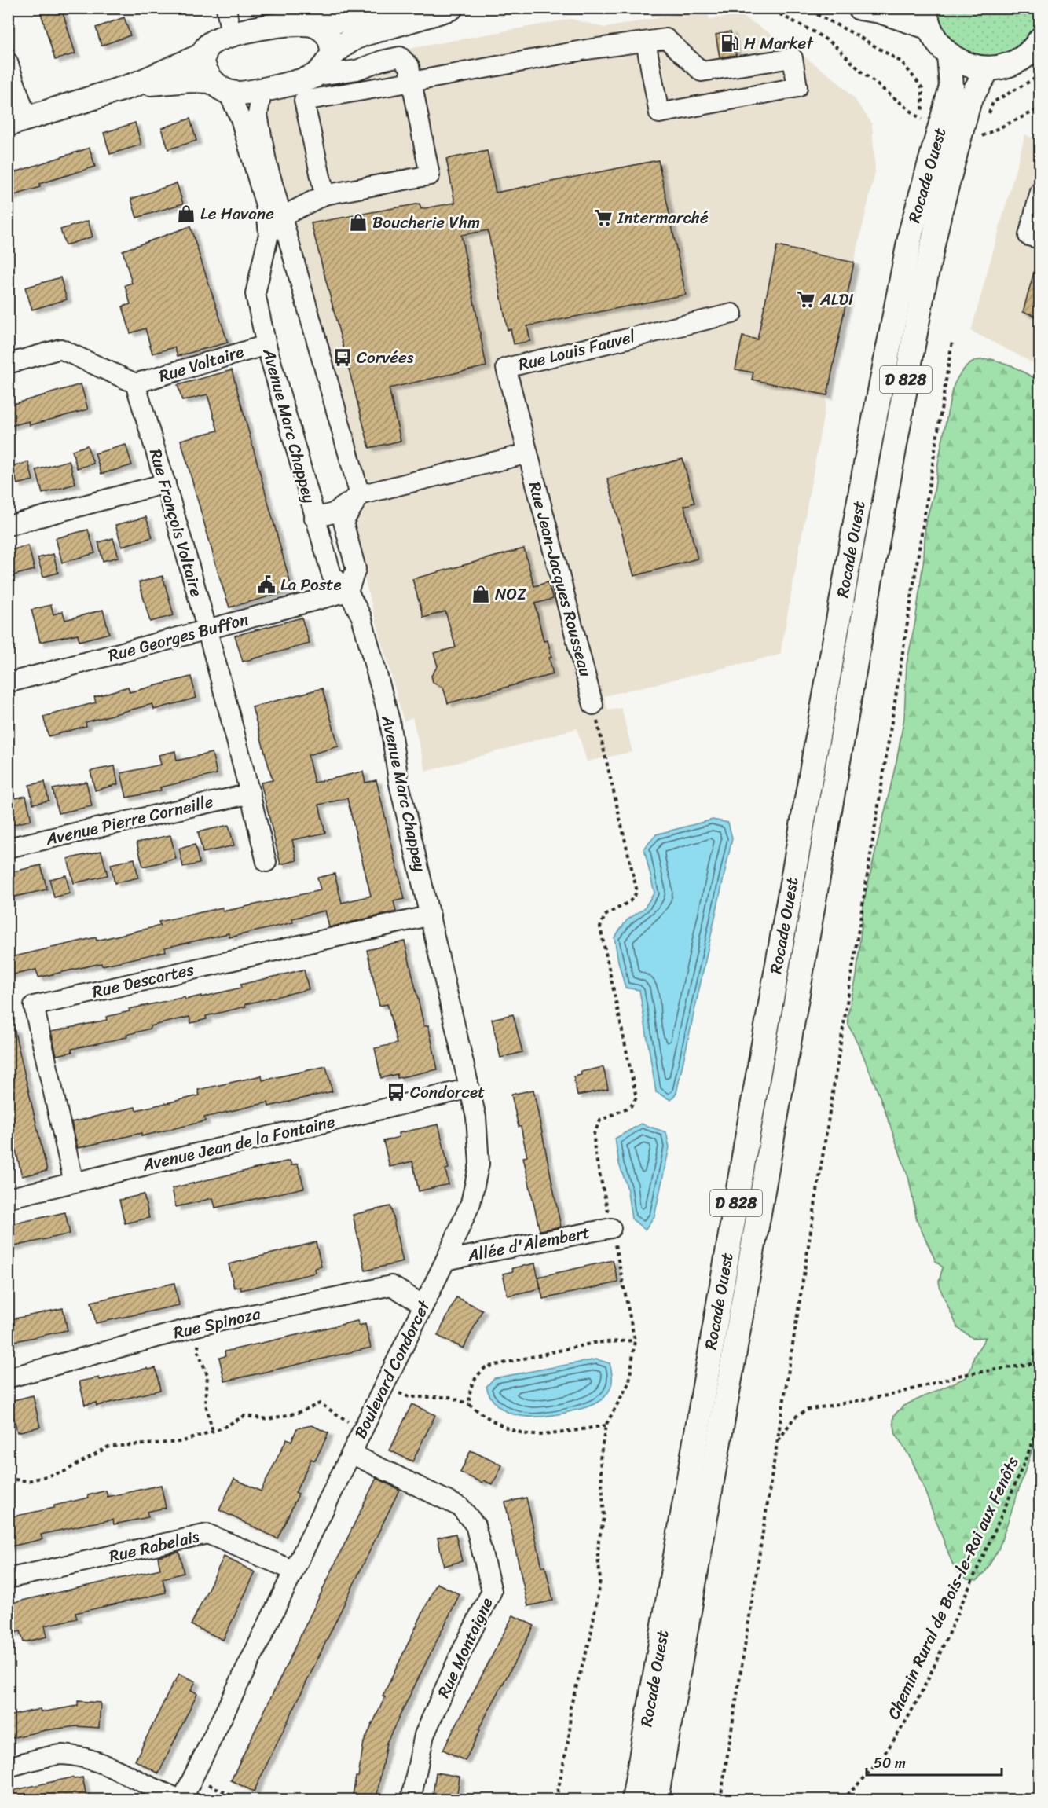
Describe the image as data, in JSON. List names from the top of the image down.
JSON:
{
  "streets": {
    "main road": ["Rocade Ouest", "D 828"],
    "street": [
      "Rue Louis Fauvel",
      "Rue Voltaire",
      "Avenue Marc Chappey",
      "Rue François Voltaire",
      "Rue Jean-Jacques Rousseau",
      "Rue Georges Buffon",
      "Avenue Pierre Corneille",
      "Rue Descartes",
      "Avenue Jean de la Fontaine",
      "Allée d'Alembert",
      "Rue Spinoza",
      "Boulevard Condorcet",
      "Rue Rabelais",
      "Rue Montaigne"
    ],
    "path": ["Chemin Rural de Bois-le-Roi aux Fenôts"]
  },
  "crossings": [
    ["Rue Louis Fauvel", "Rue Jean-Jacques Rousseau"],
    ["Rue Voltaire", "Avenue Marc Chappey"],
    ["Rue Voltaire", "Rue François Voltaire"],
    ["Avenue Marc Chappey", "Rue Georges Buffon"],
    ["Avenue Marc Chappey", "Rue Descartes"],
    ["Avenue Marc Chappey", "Boulevard Condorcet"],
    ["Rue François Voltaire", "Rue Georges Buffon"],
    ["Rue François Voltaire", "Avenue Pierre Corneille"],
    ["Rue Descartes", "Avenue Jean de la Fontaine"],
    ["Rue Descartes", "Boulevard Condorcet"],
    ["Avenue Jean de la Fontaine", "Boulevard Condorcet"],
    ["Allée d'Alembert", "Boulevard Condorcet"],
    ["Rue Spinoza", "Boulevard Condorcet"],
    ["Boulevard Condorcet", "Rue Rabelais"],
    ["Boulevard Condorcet", "Rue Montaigne"]
  ],
  "places": {
    "fuel station": ["H Market"],
    "shop": ["Le Havane", "Boucherie Vhm", "NOZ"],
    "supermarket": ["Intermarché", "ALDI"],
    "bus stop": ["Corvées", "Condorcet"],
    "public building": ["La Poste"]
  },
  "scale_bar": "50 m"
}
